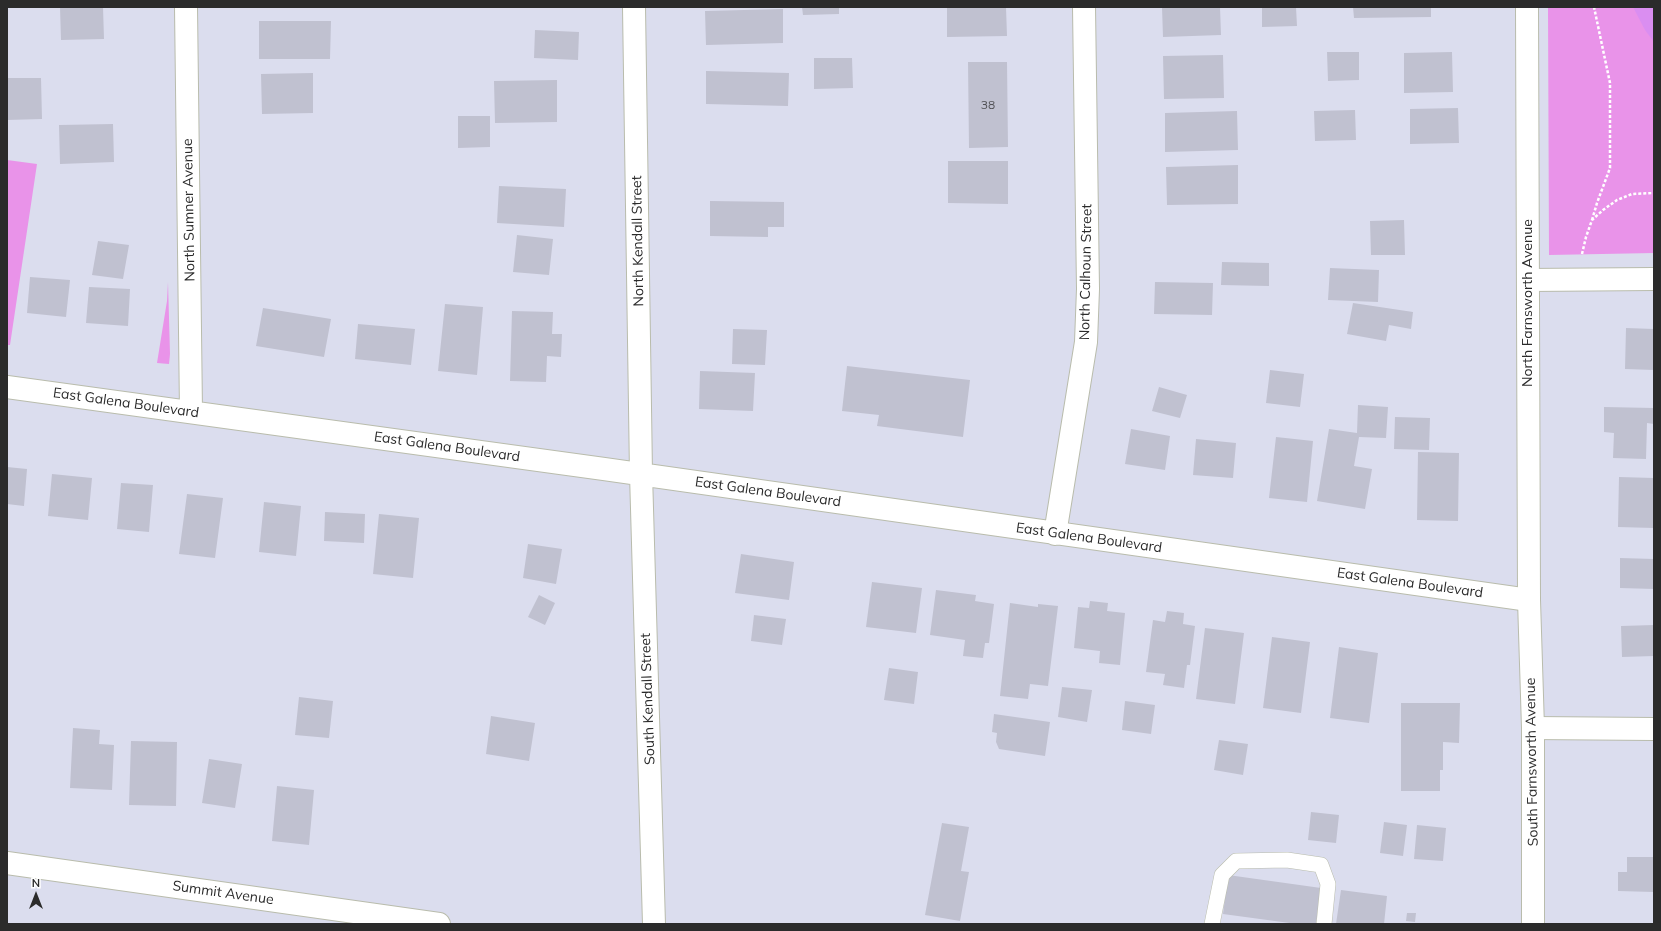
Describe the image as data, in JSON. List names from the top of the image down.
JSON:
{
  "streets": {
    "street": [
      "North Sumner Avenue",
      "North Kendall Street",
      "North Calhoun Street",
      "North Farnsworth Avenue",
      "East Galena Boulevard",
      "South Kendall Street",
      "South Farnsworth Avenue",
      "Summit Avenue"
    ]
  },
  "crossings": [
    ["North Sumner Avenue", "East Galena Boulevard"],
    ["North Kendall Street", "East Galena Boulevard"],
    ["North Kendall Street", "South Kendall Street"],
    ["North Calhoun Street", "East Galena Boulevard"],
    ["North Farnsworth Avenue", "East Galena Boulevard"],
    ["North Farnsworth Avenue", "South Farnsworth Avenue"],
    ["East Galena Boulevard", "South Kendall Street"],
    ["East Galena Boulevard", "South Farnsworth Avenue"]
  ],
  "house_numbers": ["38"],
  "north": "top"
}
